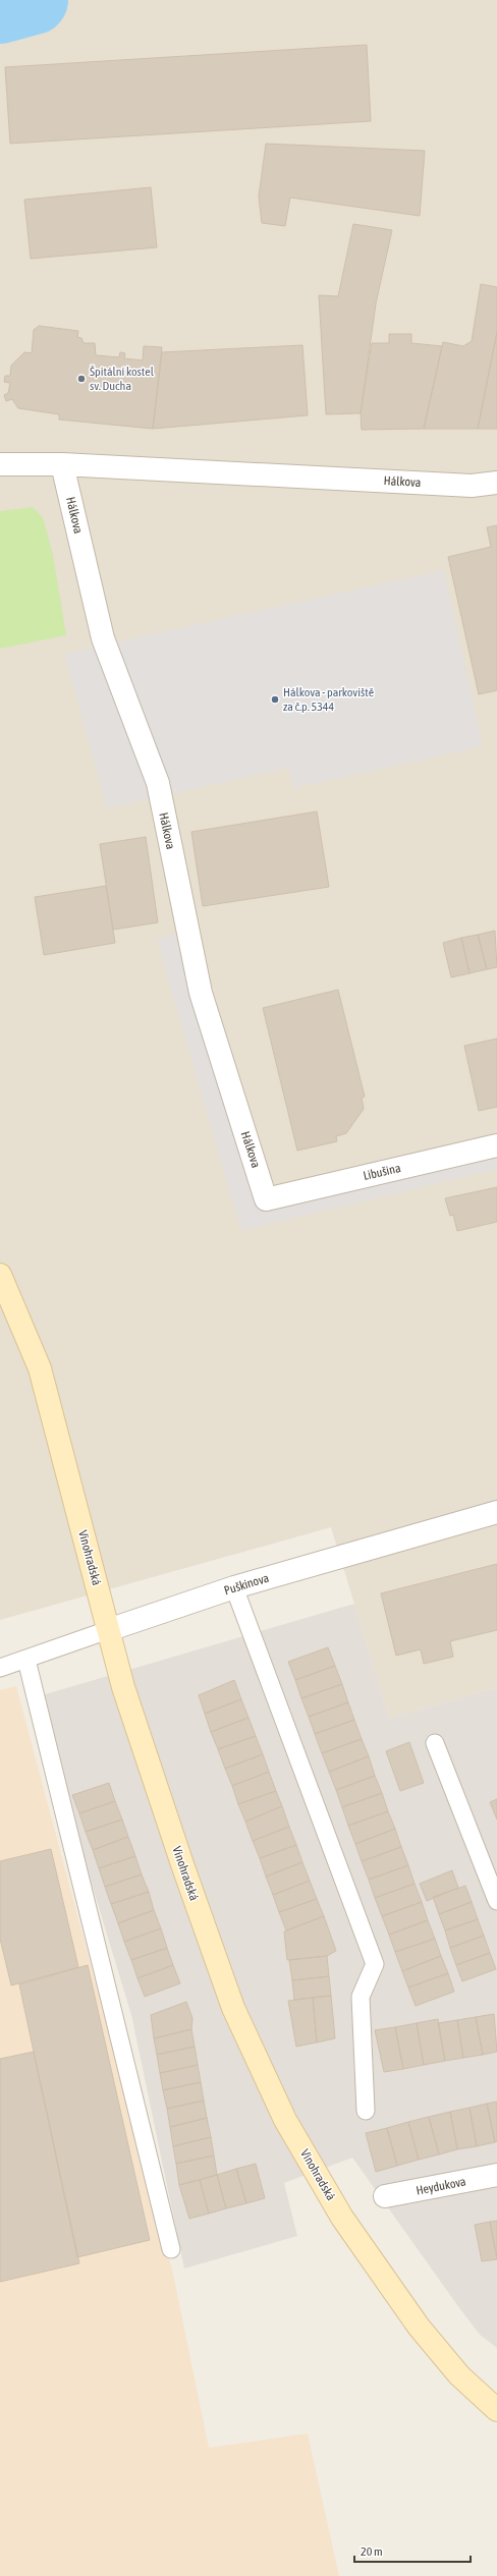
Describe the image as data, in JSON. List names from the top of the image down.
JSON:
{
  "streets": {
    "street": [
      "Hálkova",
      "Libušina",
      "Vinohradská",
      "Puškinova",
      "Heydukova"
    ]
  },
  "crossings": [
    ["Hálkova", "Libušina"],
    ["Vinohradská", "Puškinova"]
  ],
  "places": ["Špitální kostel sv. Ducha", "Hálkova - parkoviště za č.p. 5344"],
  "scale_bar": "20 m"
}
